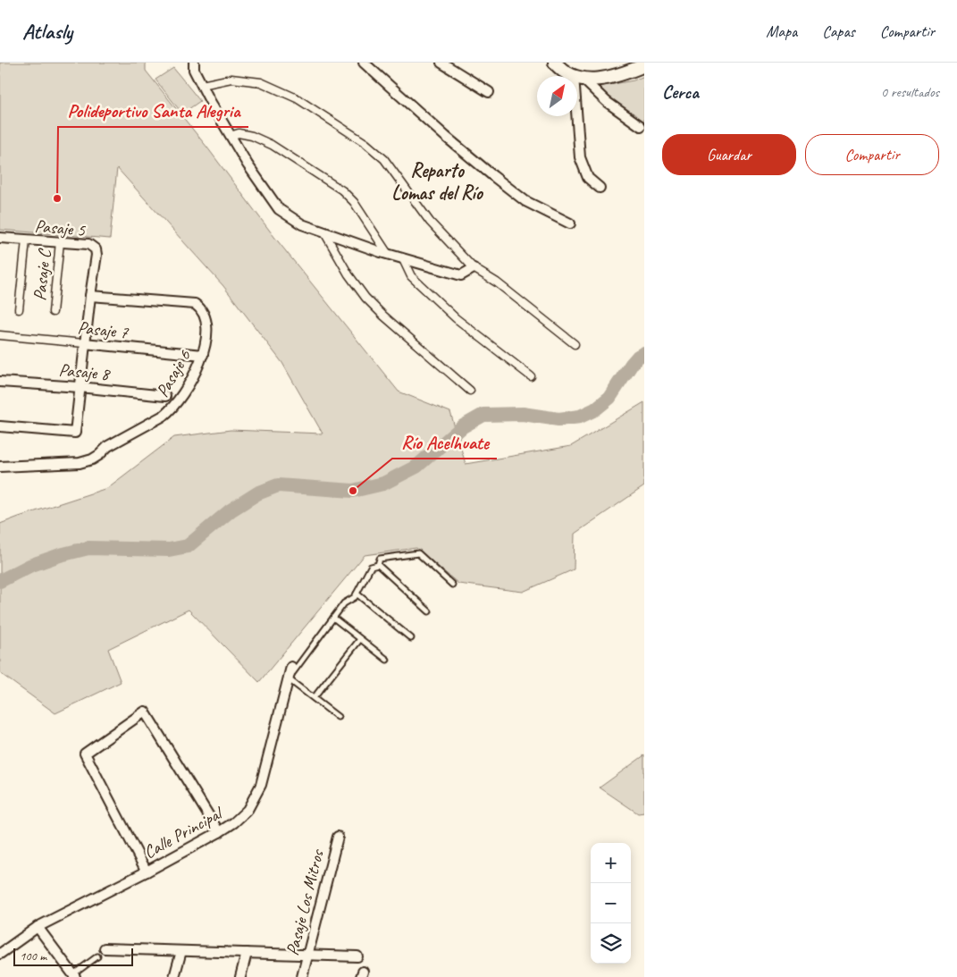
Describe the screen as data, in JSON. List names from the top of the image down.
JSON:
{
  "streets": {
    "street": [
      "Pasaje 5",
      "Pasaje C",
      "Pasaje 7",
      "Pasaje 8",
      "Pasaje 6",
      "Calle Principal",
      "Pasaje Los Mitros"
    ]
  },
  "crossings": [
    ["Pasaje 5", "Pasaje C"],
    ["Pasaje 5", "Pasaje 6"],
    ["Pasaje 7", "Pasaje 6"]
  ],
  "districts": ["Reparto Lomas del Río"],
  "places": ["Polideportivo Santa Alegria", "Río Acelhuate"],
  "scale_bar": "100 m",
  "north": "top right",
  "page": {
    "header": "Atlasly",
    "nav": ["Mapa", "Capas", "Compartir"],
    "heading": ["Cerca", "0 resultados"],
    "buttons": ["Guardar", "Compartir"],
    "map_buttons": ["+", "−"],
    "scale": "100 m"
  }
}
